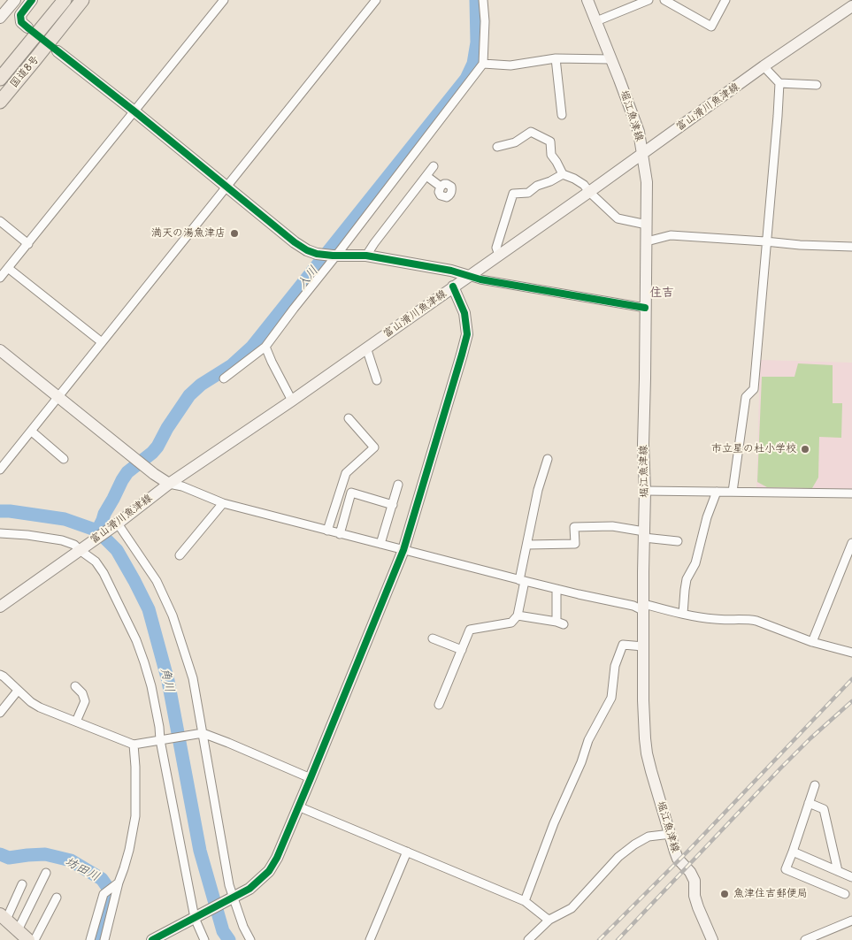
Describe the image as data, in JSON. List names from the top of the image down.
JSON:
{
  "streets": {
    "highway": ["国道8号"],
    "main road": ["富山滑川魚津線", "堀江魚津線"]
  },
  "crossings": [
    ["富山滑川魚津線", "堀江魚津線"]
  ],
  "districts": ["住吉"],
  "water": ["入川", "角川", "坊田川"],
  "places": ["満天の湯魚津店", "市立星の杜小学校", "魚津住吉郵便局"]
}
